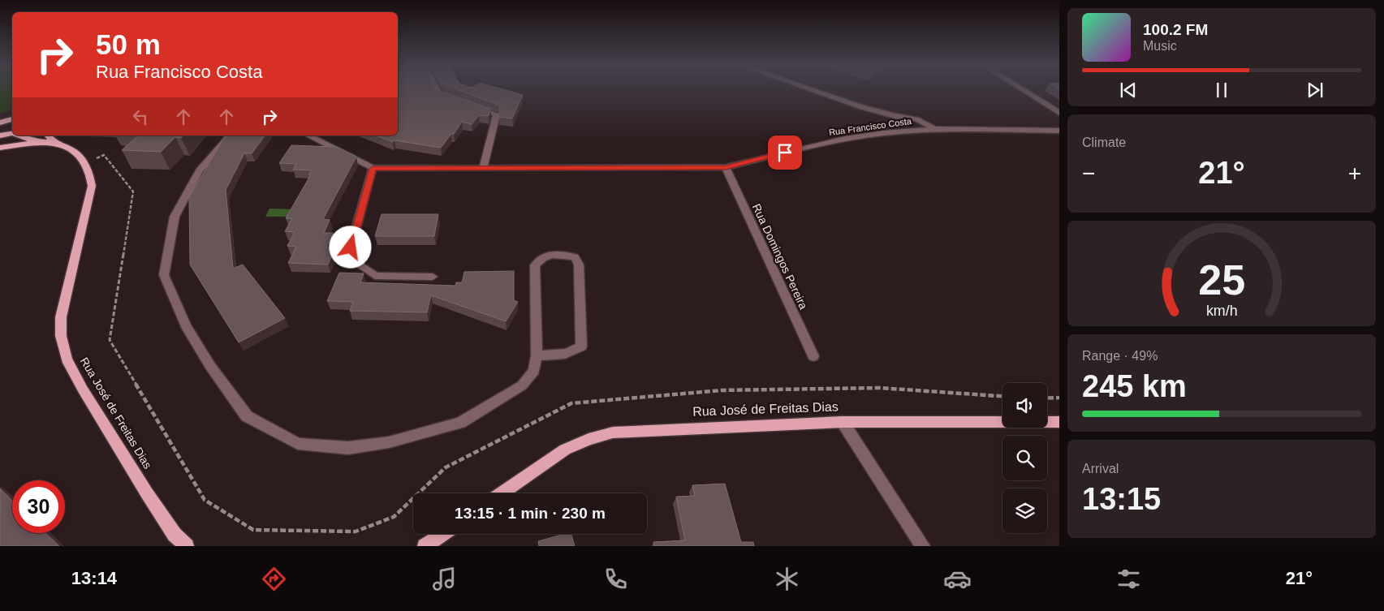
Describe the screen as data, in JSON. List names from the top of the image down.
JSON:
{
  "streets": {
    "main road": ["Rua José de Freitas Dias"],
    "street": ["Rua Francisco Costa", "Rua Domingos Pereira"]
  },
  "crossings": [
    ["Rua Francisco Costa", "Rua Domingos Pereira"]
  ],
  "page": {
    "turn": ["50 m", "Rua Francisco Costa"],
    "song": ["100.2 FM", "Music"],
    "tile": [
      "Climate",
      ["Range · 49%", "245 km"],
      ["Arrival", "13:15"]
    ],
    "heat": ["−", "21°", "+"],
    "limit": "30",
    "trip": "13:15 · 1 min · 230 m",
    "tabs": ["13:14", "21°"],
    "gauge": ["25", "km/h"]
  }
}
